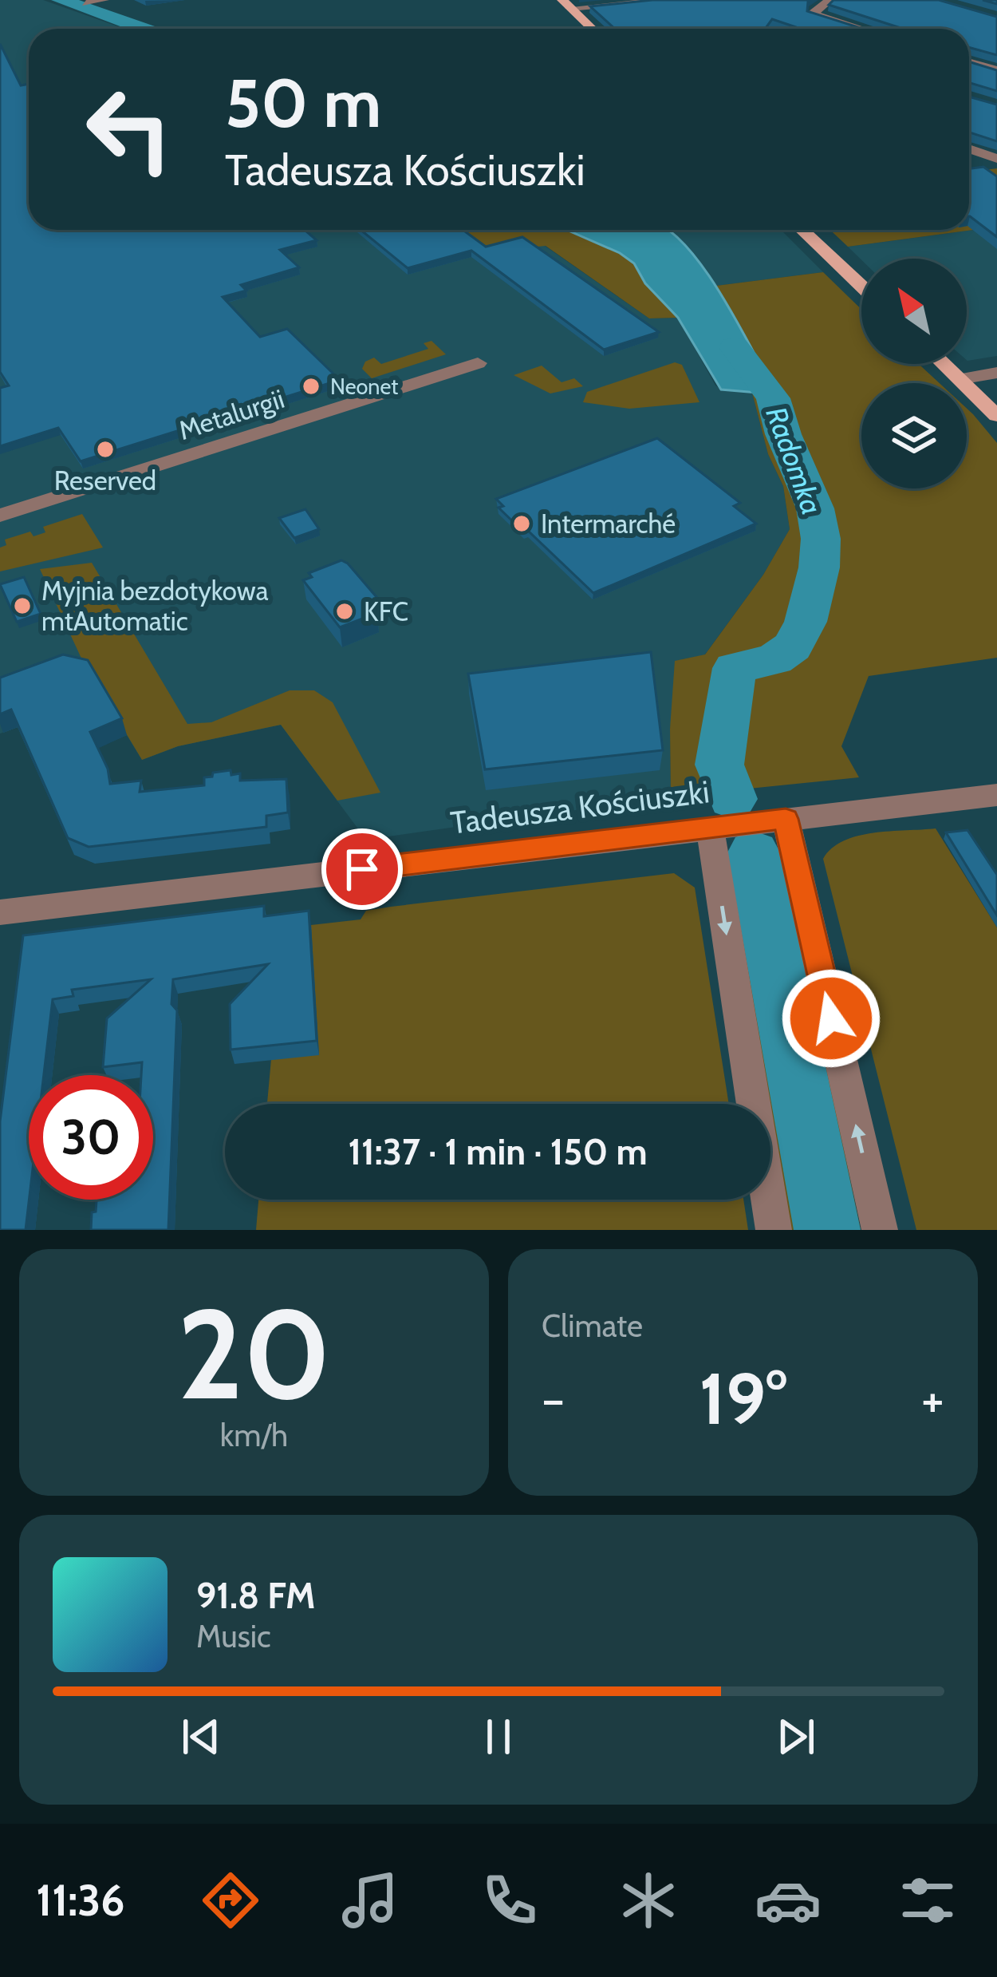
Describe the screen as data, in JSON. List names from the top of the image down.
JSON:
{
  "streets": {
    "street": ["Metalurgii", "Tadeusza Kościuszki"]
  },
  "water": ["Radomka"],
  "places": [
    "Neonet",
    "Reserved",
    "Intermarché",
    "Myjnia bezdotykowa mtAutomatic",
    "KFC"
  ],
  "north": "top left",
  "page": {
    "turn": ["50 m", "Tadeusza Kościuszki"],
    "limit": "30",
    "trip": "11:37 · 1 min · 150 m",
    "tile": [
      ["20", "km/h"],
      "Climate"
    ],
    "heat": ["−", "19°", "+"],
    "song": ["91.8 FM", "Music"],
    "tabs": "11:36"
  }
}
